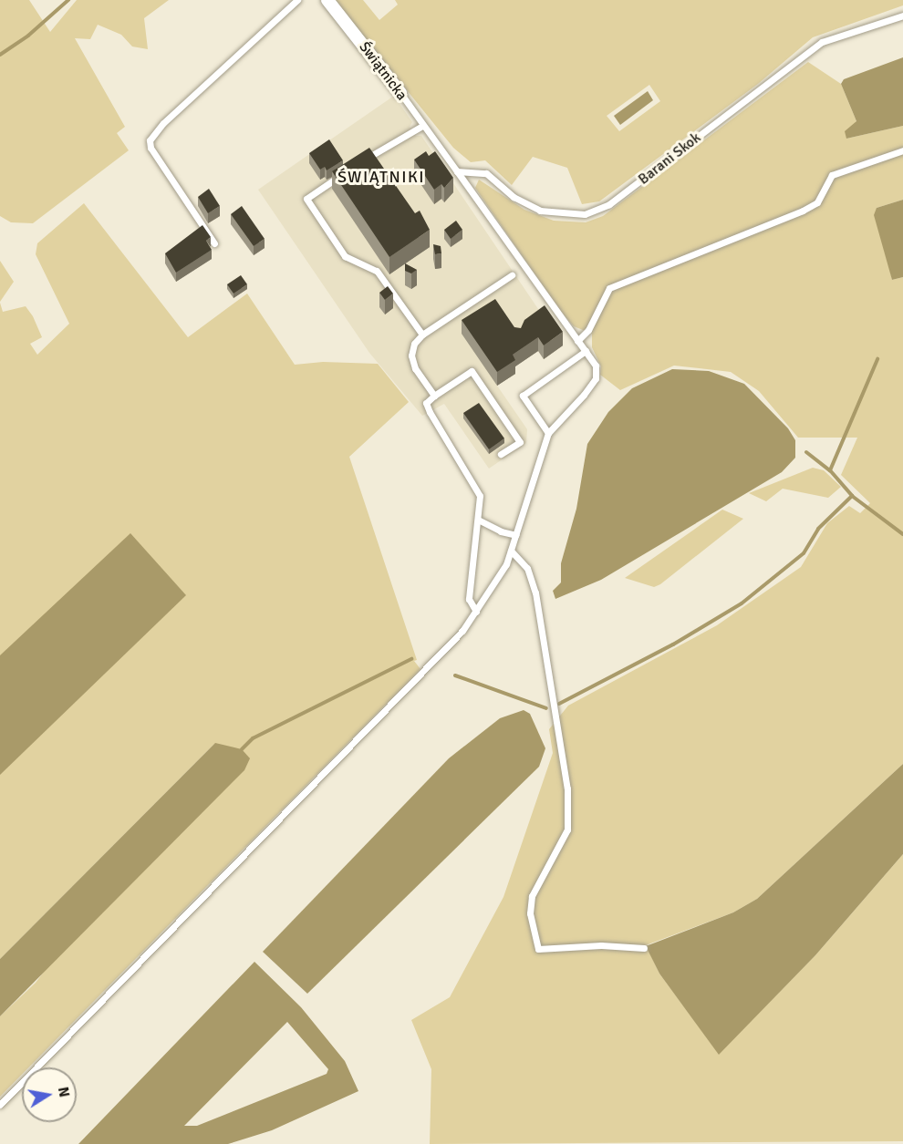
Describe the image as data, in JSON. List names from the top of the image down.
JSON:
{
  "streets": {
    "street": ["Świątnicka"],
    "lane": ["Barani Skok"]
  },
  "crossings": [
    ["Świątnicka", "Barani Skok"]
  ],
  "districts": ["ŚWIĄTNIKI"],
  "north": "right"
}
